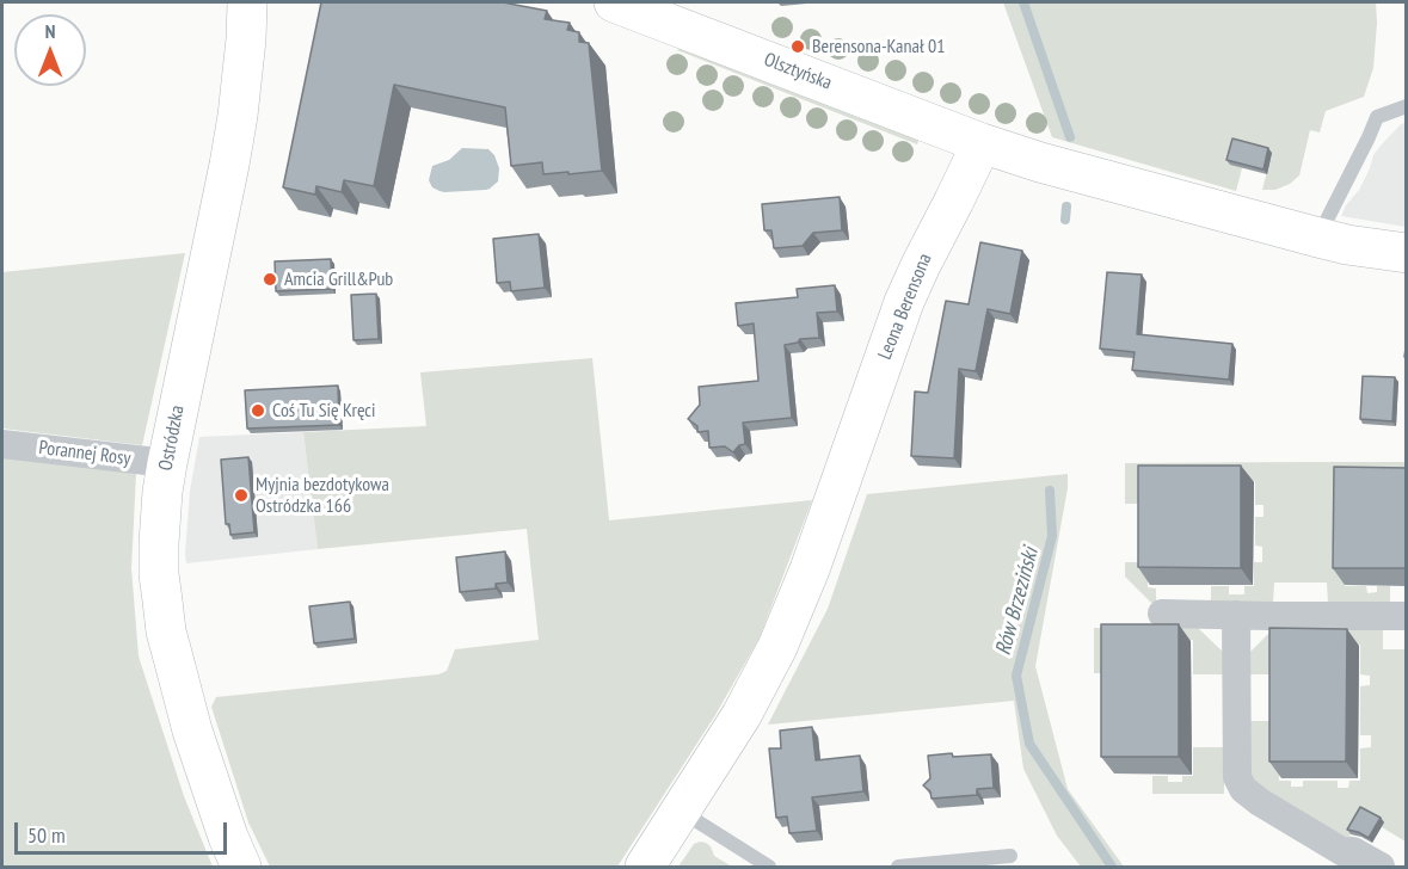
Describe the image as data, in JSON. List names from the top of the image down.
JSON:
{
  "streets": {
    "street": [
      "Olsztyńska",
      "Leona Berensona",
      "Ostródzka",
      "Porannej Rosy"
    ]
  },
  "crossings": [
    ["Olsztyńska", "Leona Berensona"],
    ["Ostródzka", "Porannej Rosy"]
  ],
  "water": ["Rów Brzeziński"],
  "places": [
    "Berensona-Kanał 01",
    "Amcia Grill&Pub",
    "Coś Tu Się Kręci",
    "Myjnia bezdotykowa Ostródzka 166"
  ],
  "scale_bar": "50 m",
  "north": "top"
}
